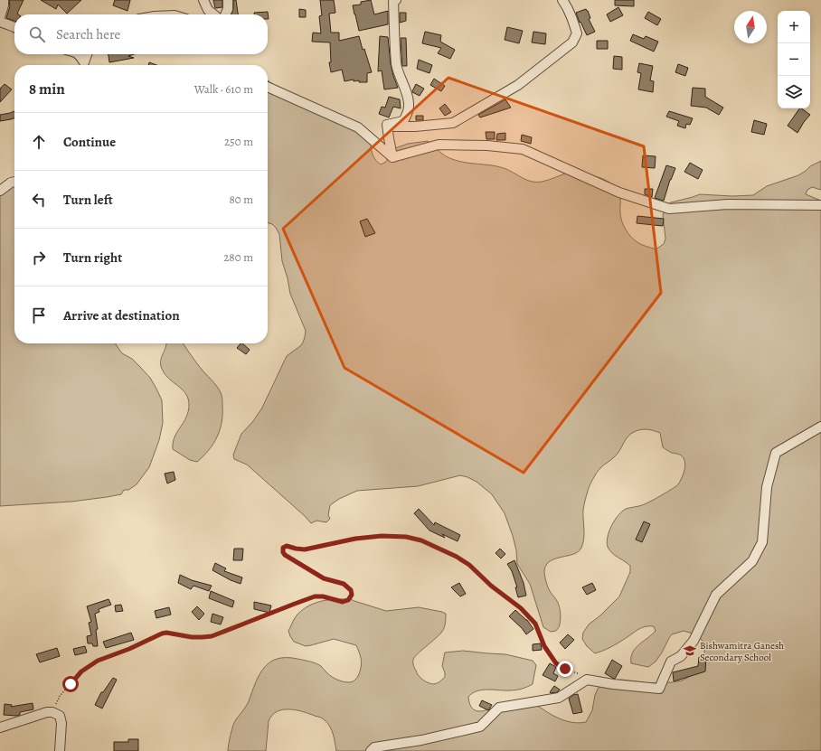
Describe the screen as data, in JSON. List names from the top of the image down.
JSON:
{
  "places": {
    "school or university": ["Bishwamitra Ganesh Secondary School"]
  },
  "north": "top",
  "page": {
    "map_buttons": ["+", "−"],
    "search": "Search here",
    "heading": ["8 min", "Walk · 610 m"],
    "list": [
      ["Continue", "250 m"],
      ["Turn left", "80 m"],
      ["Turn right", "280 m"],
      "Arrive at destination"
    ]
  }
}
